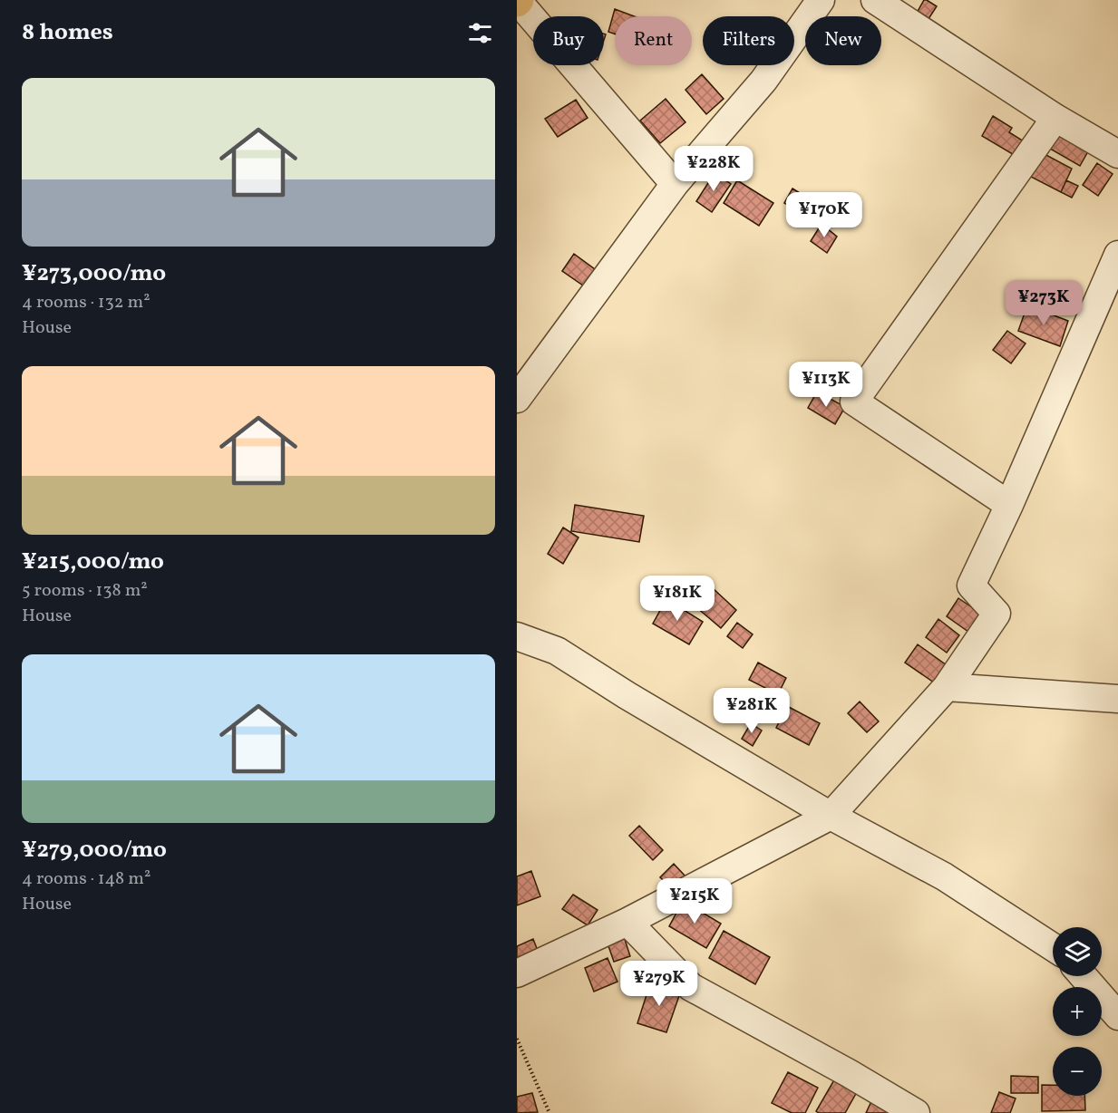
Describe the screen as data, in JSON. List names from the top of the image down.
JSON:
{
  "page": {
    "heading": "8 homes",
    "chip": [
      "Buy",
      "Rent",
      "Filters",
      "New"
    ],
    "list": [
      {
        "name": "¥273,000/mo",
        "note": "4 rooms · 132 m² · House"
      },
      {
        "name": "¥215,000/mo",
        "note": "5 rooms · 138 m² · House"
      },
      {
        "name": "¥279,000/mo",
        "note": "4 rooms · 148 m² · House"
      }
    ],
    "price": [
      "¥228K",
      "¥170K",
      "¥273K",
      "¥113K",
      "¥181K",
      "¥281K",
      "¥215K",
      "¥279K"
    ],
    "map_buttons": ["+", "−"]
  }
}
